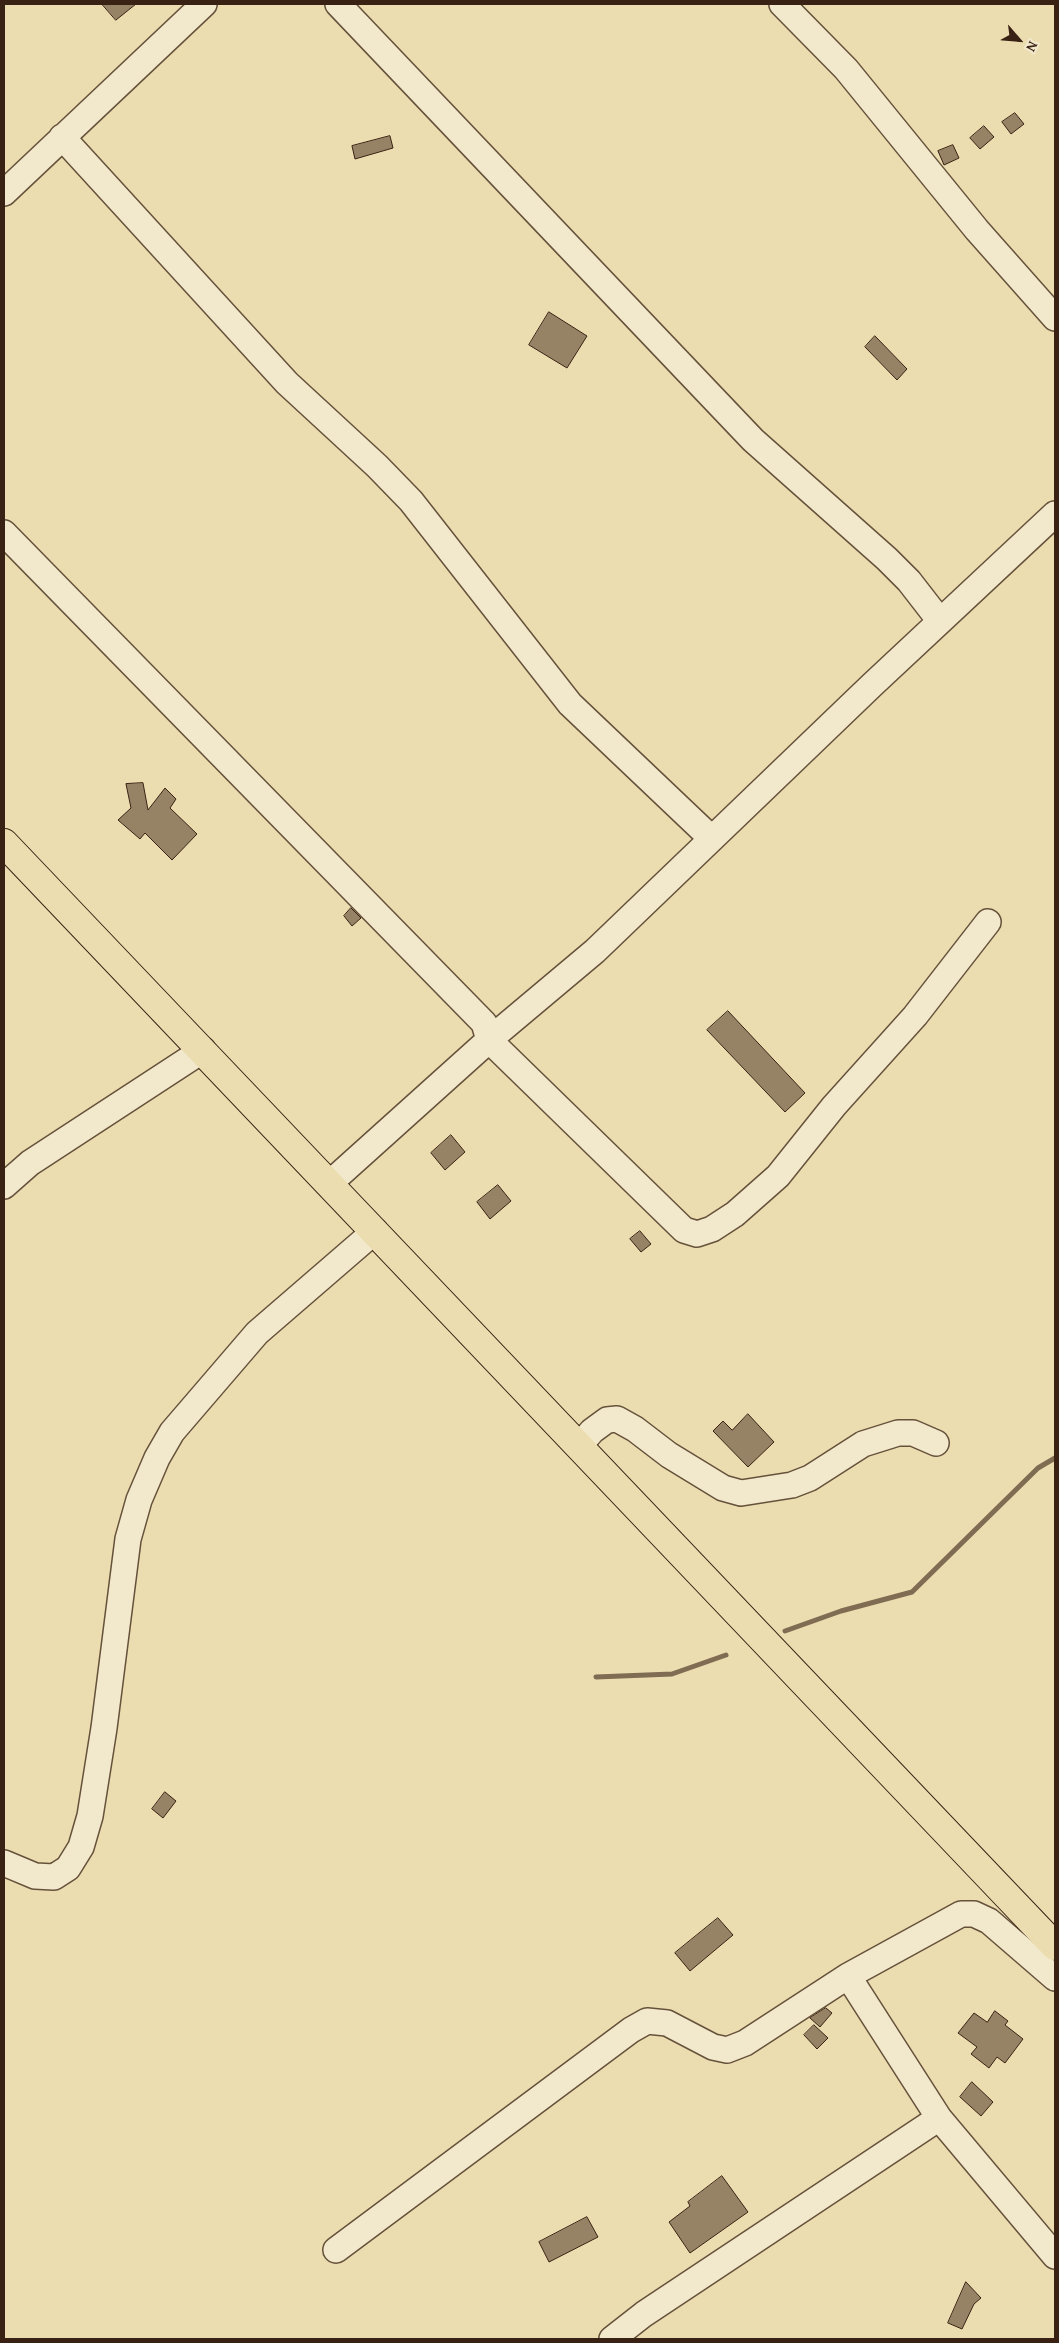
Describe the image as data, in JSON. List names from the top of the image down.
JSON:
{
  "north": "bottom right"
}
